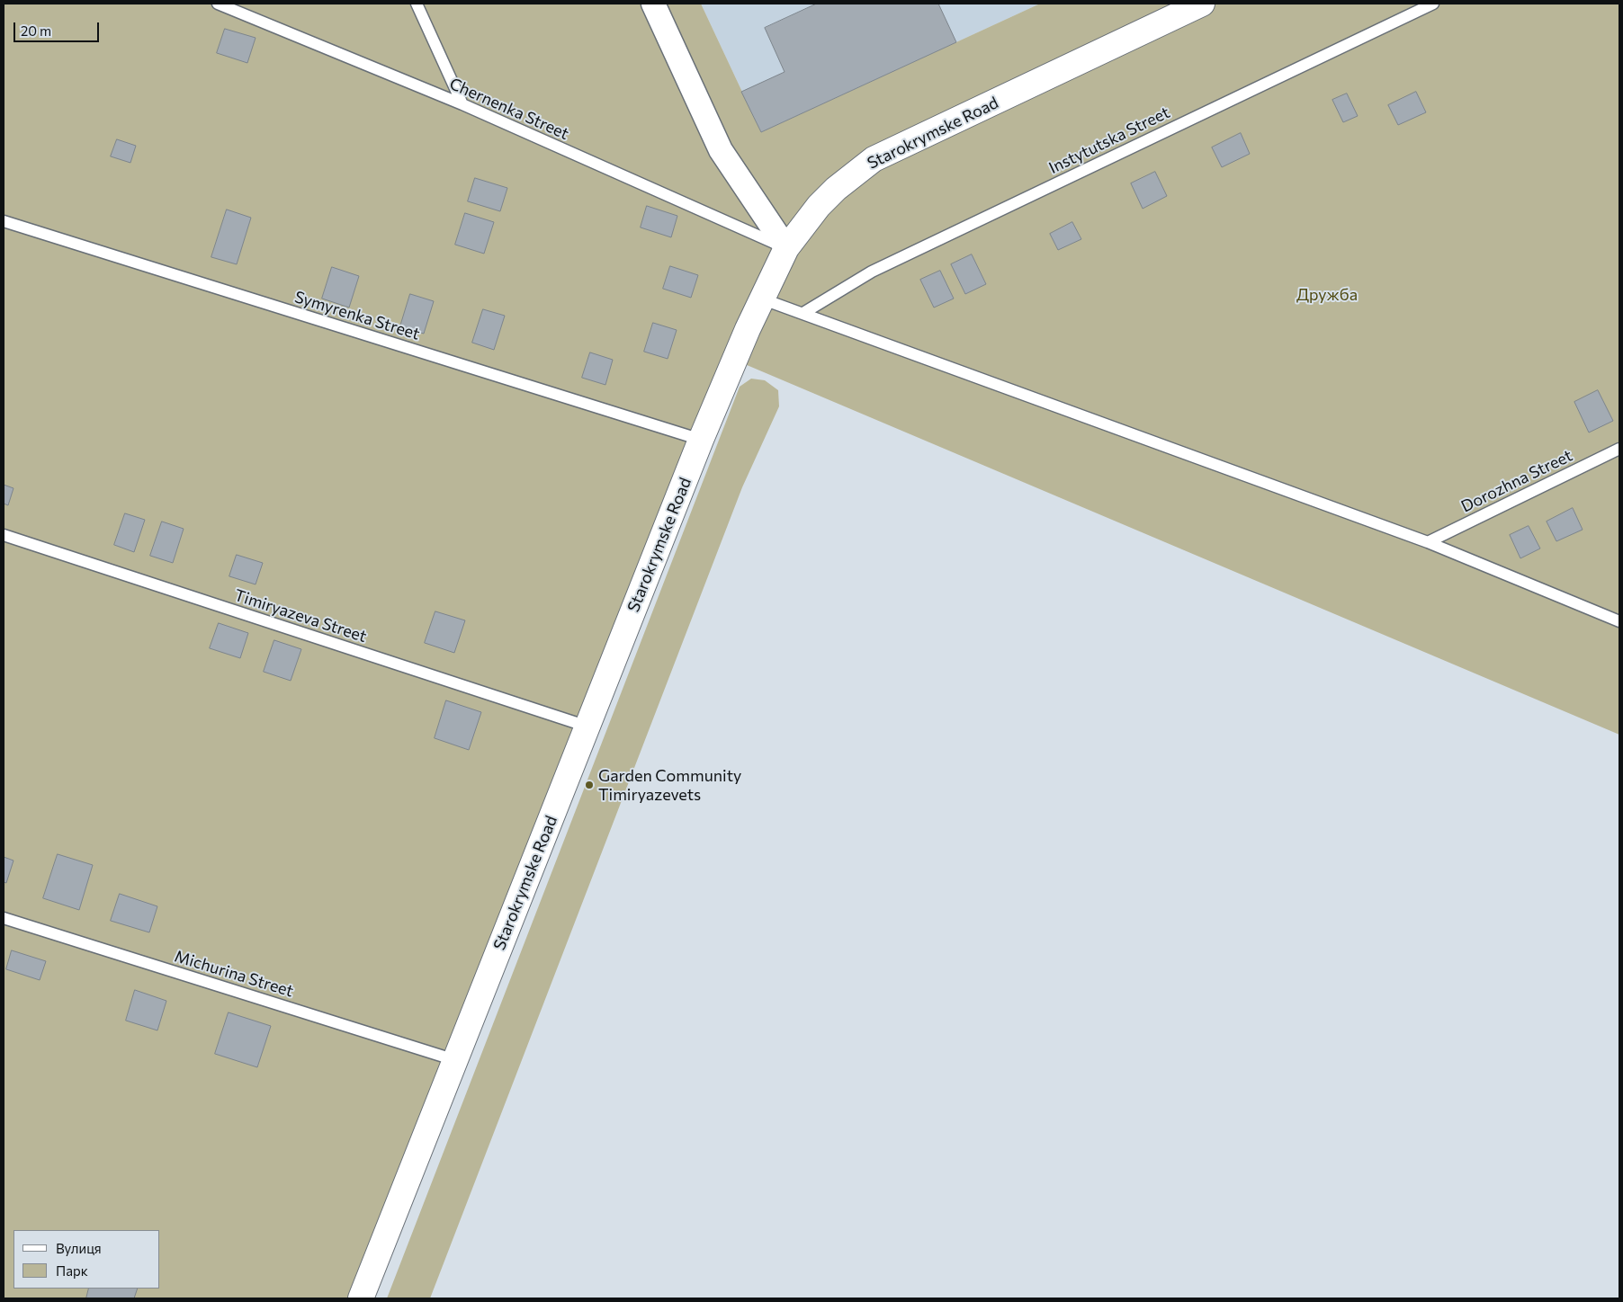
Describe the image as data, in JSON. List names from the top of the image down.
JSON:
{
  "streets": {
    "street": ["Starokrymske Road"],
    "lane": [
      "Chernenka Street",
      "Instytutska Street",
      "Symyrenka Street",
      "Dorozhna Street",
      "Timiryazeva Street",
      "Michurina Street"
    ]
  },
  "crossings": [
    ["Chernenka Street", "Starokrymske Road"],
    ["Starokrymske Road", "Symyrenka Street"],
    ["Starokrymske Road", "Timiryazeva Street"],
    ["Starokrymske Road", "Michurina Street"]
  ],
  "parks": ["Дружба"],
  "places": ["Garden Community Timiryazevets"],
  "legend": ["Вулиця", "Парк"],
  "scale_bar": "20 m"
}
